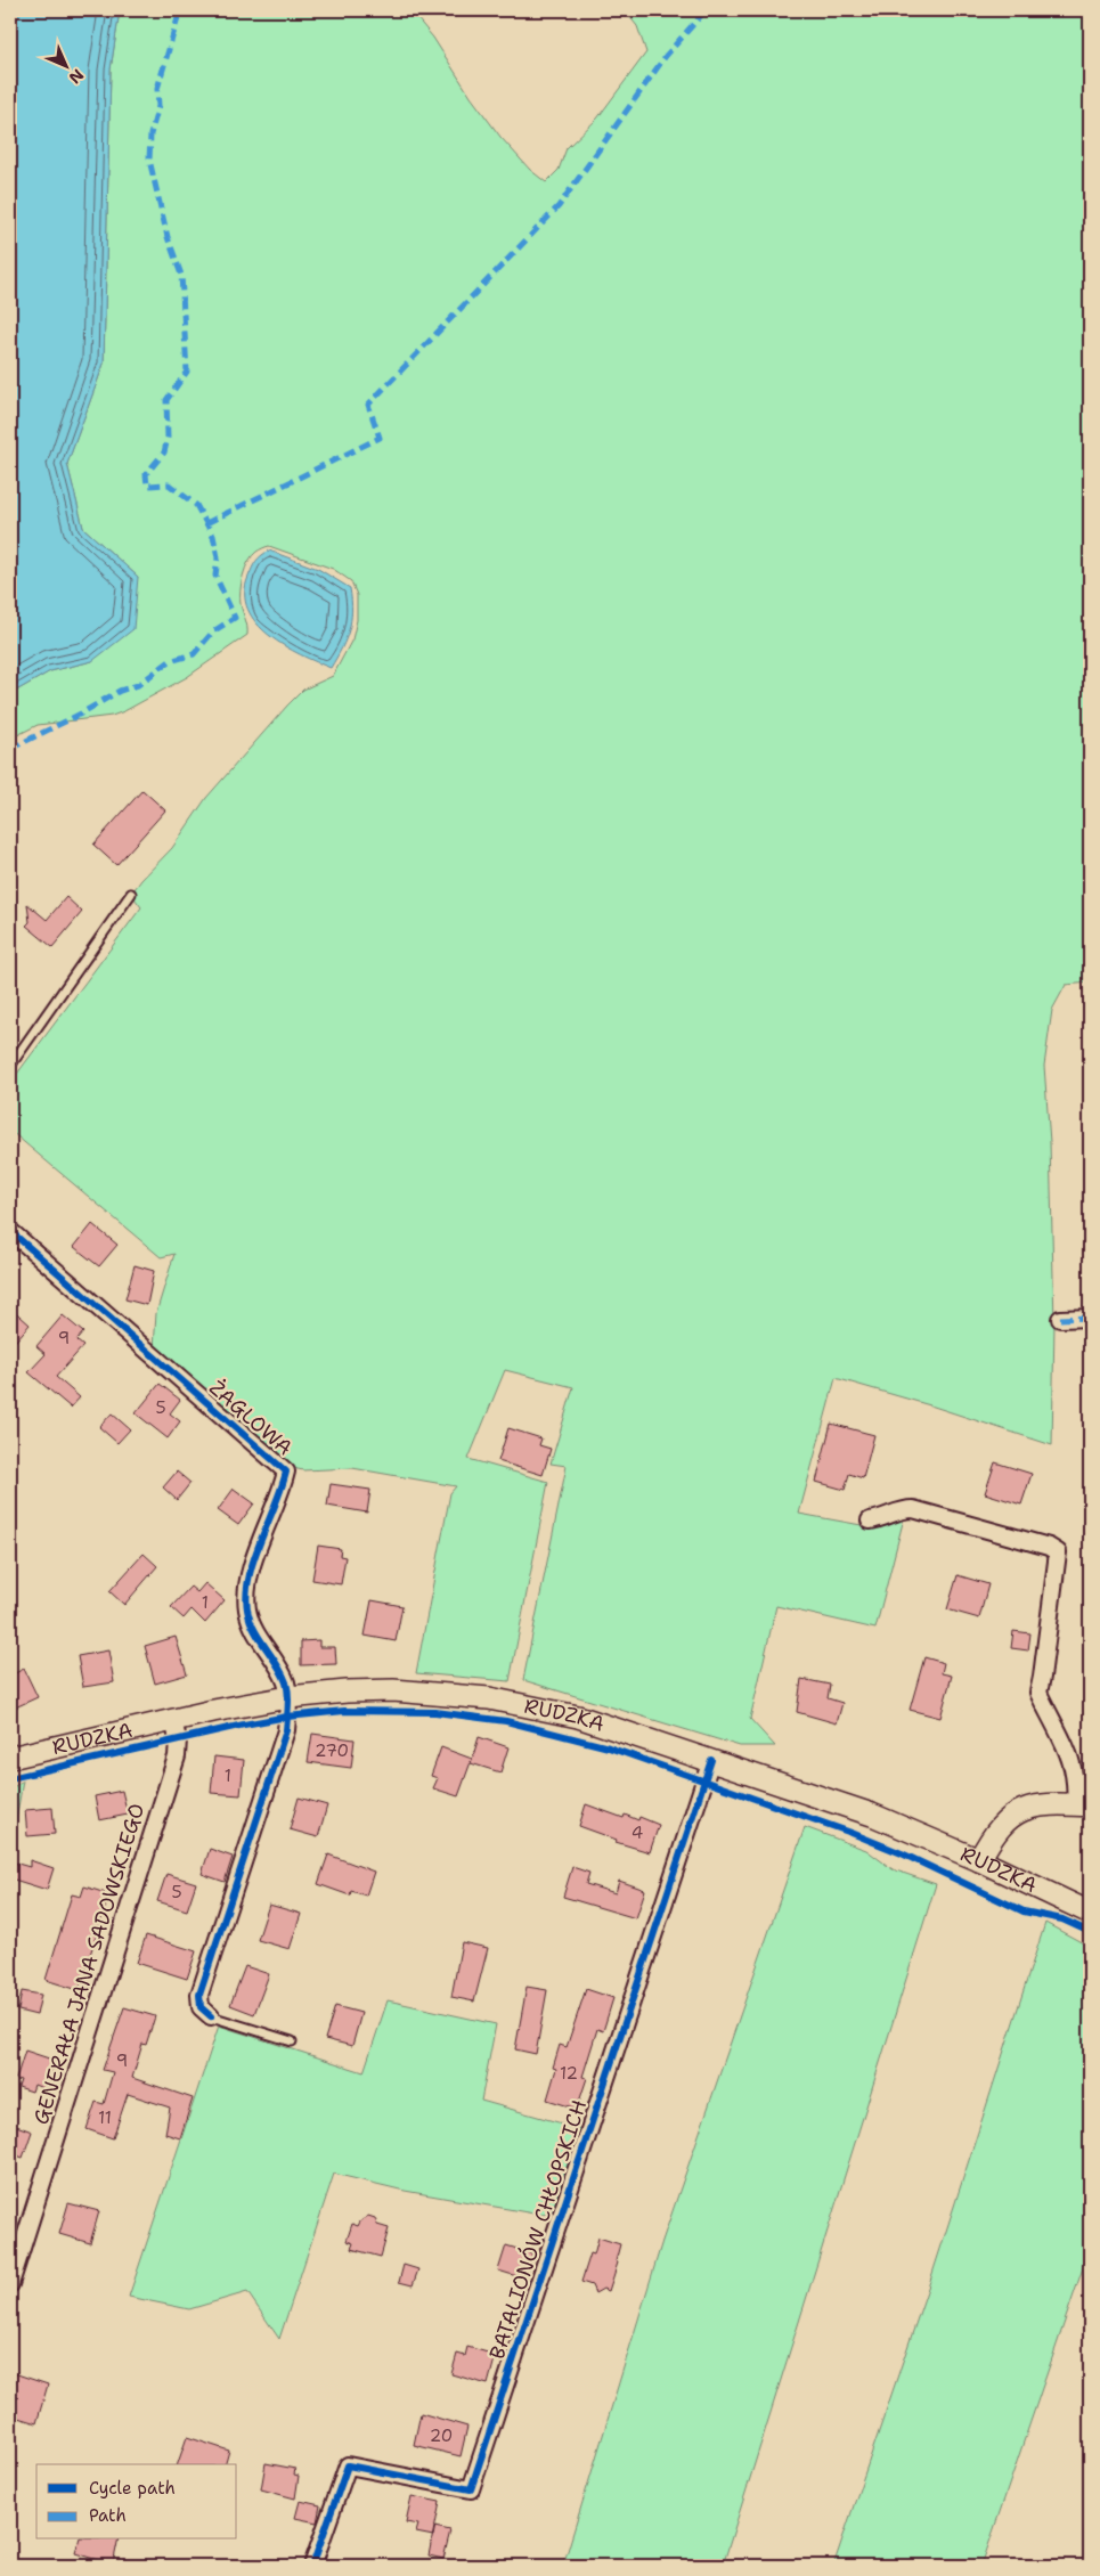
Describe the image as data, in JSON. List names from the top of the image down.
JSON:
{
  "streets": {
    "main road": ["RUDZKA"],
    "street": ["ŻAGLOWA", "GENERAŁA JANA SADOWSKIEGO", "BATALIONÓW CHŁOPSKICH"]
  },
  "crossings": [
    ["ŻAGLOWA", "RUDZKA"],
    ["RUDZKA", "GENERAŁA JANA SADOWSKIEGO"],
    ["RUDZKA", "BATALIONÓW CHŁOPSKICH"]
  ],
  "house_numbers": [
    "9",
    "5",
    "1",
    "270",
    "1",
    "4",
    "5",
    "9",
    "12",
    "11",
    "20"
  ],
  "legend": ["Cycle path", "Path"],
  "north": "bottom right"
}
